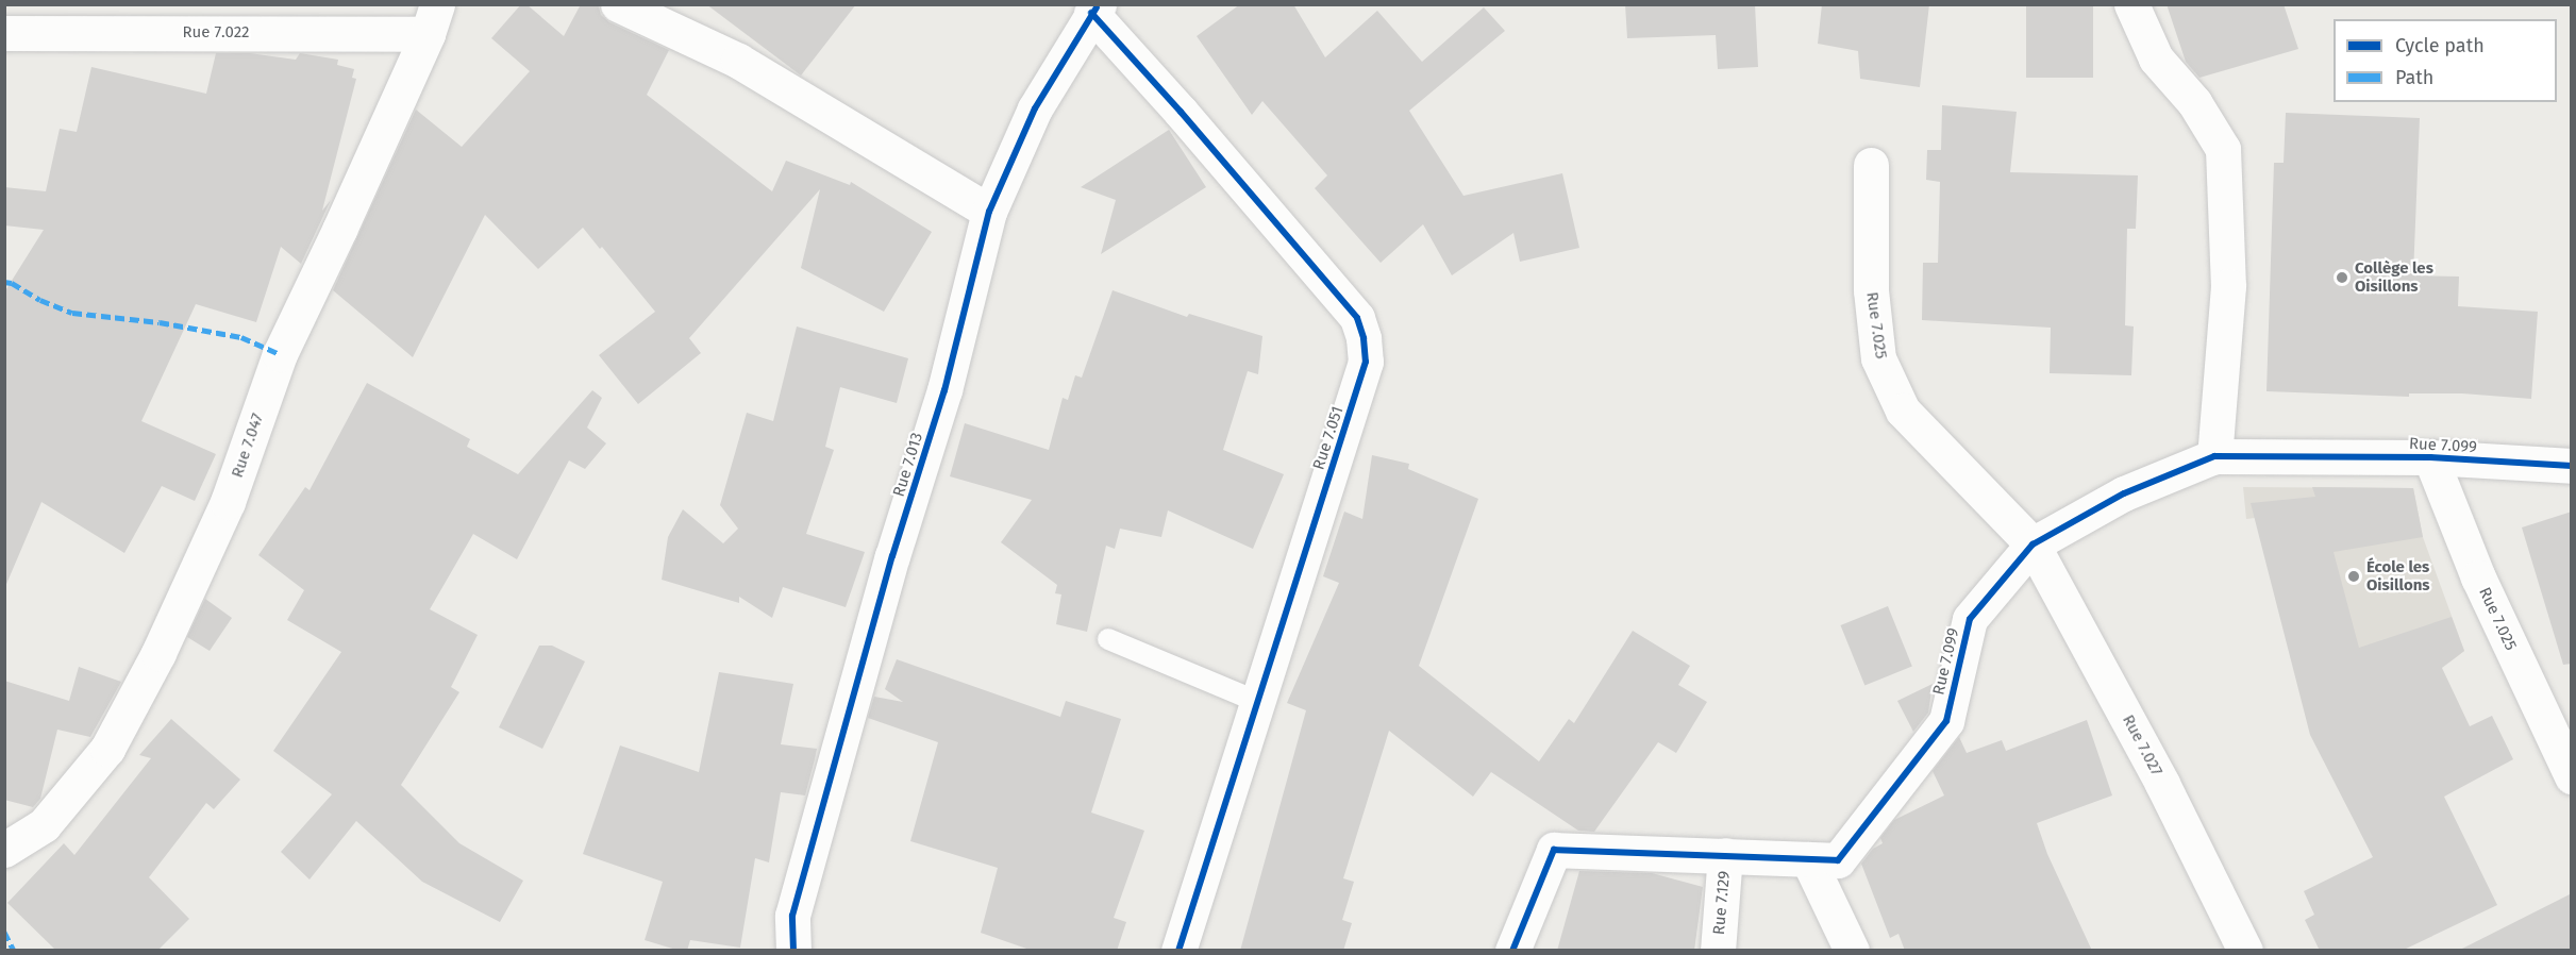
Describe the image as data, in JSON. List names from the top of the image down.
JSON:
{
  "streets": {
    "street": [
      "Rue 7.022",
      "Rue 7.025",
      "Rue 7.051",
      "Rue 7.047",
      "Rue 7.099",
      "Rue 7.013",
      "Rue 7.027",
      "Rue 7.129"
    ]
  },
  "crossings": [
    ["Rue 7.022", "Rue 7.047"],
    ["Rue 7.025", "Rue 7.099"],
    ["Rue 7.025", "Rue 7.027"],
    ["Rue 7.051", "Rue 7.013"],
    ["Rue 7.099", "Rue 7.027"],
    ["Rue 7.099", "Rue 7.129"]
  ],
  "places": ["Collège les Oisillons", "École les Oisillons"],
  "legend": ["Cycle path", "Path"]
}
